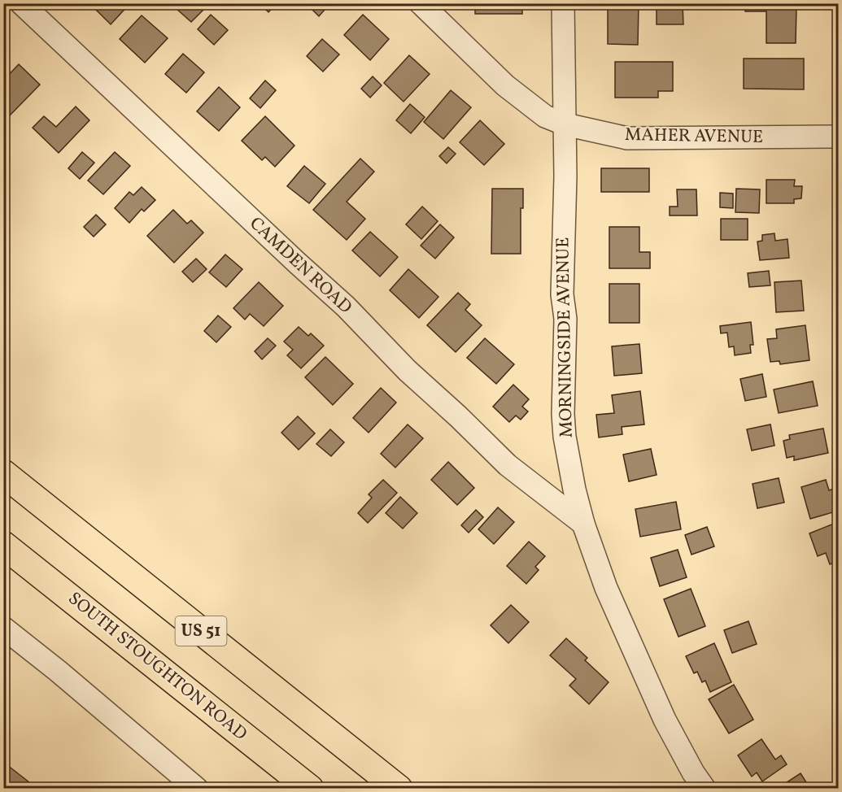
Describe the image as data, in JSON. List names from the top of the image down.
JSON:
{
  "streets": {
    "main road": ["US 51", "SOUTH STOUGHTON ROAD"],
    "street": ["MAHER AVENUE", "CAMDEN ROAD", "MORNINGSIDE AVENUE"]
  },
  "crossings": [
    ["MAHER AVENUE", "MORNINGSIDE AVENUE"],
    ["CAMDEN ROAD", "MORNINGSIDE AVENUE"]
  ]
}
